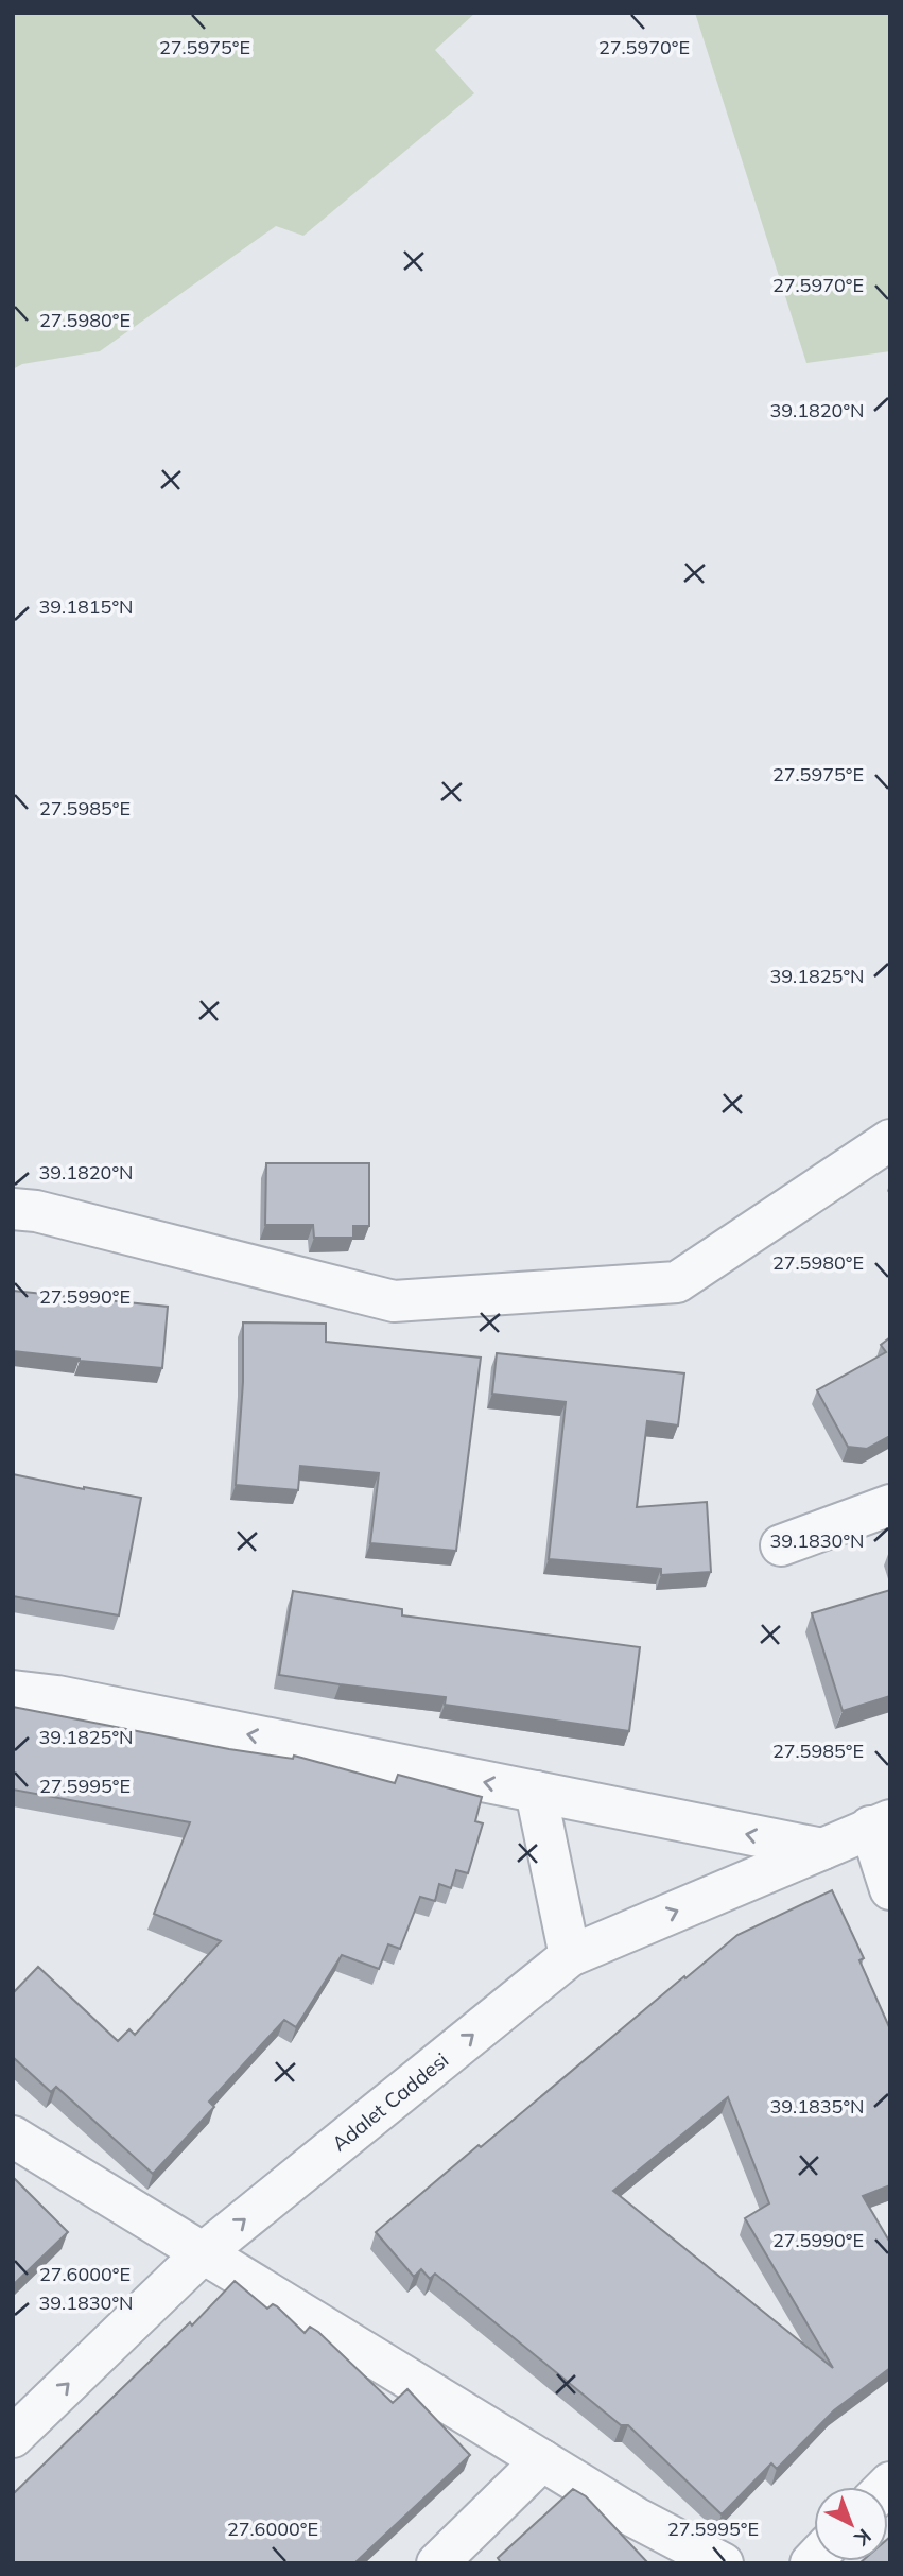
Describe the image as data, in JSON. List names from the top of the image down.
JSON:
{
  "streets": {
    "street": ["Adalet Caddesi"]
  },
  "one_way": ["Adalet Caddesi"],
  "north": "bottom right",
  "coordinates": [
    "27.5975°E",
    "27.5970°E",
    "27.5980°E",
    "39.1820°N",
    "39.1815°N",
    "27.5985°E",
    "39.1825°N",
    "27.5990°E",
    "39.1830°N",
    "27.5995°E",
    "39.1835°N",
    "27.6000°E"
  ]
}
